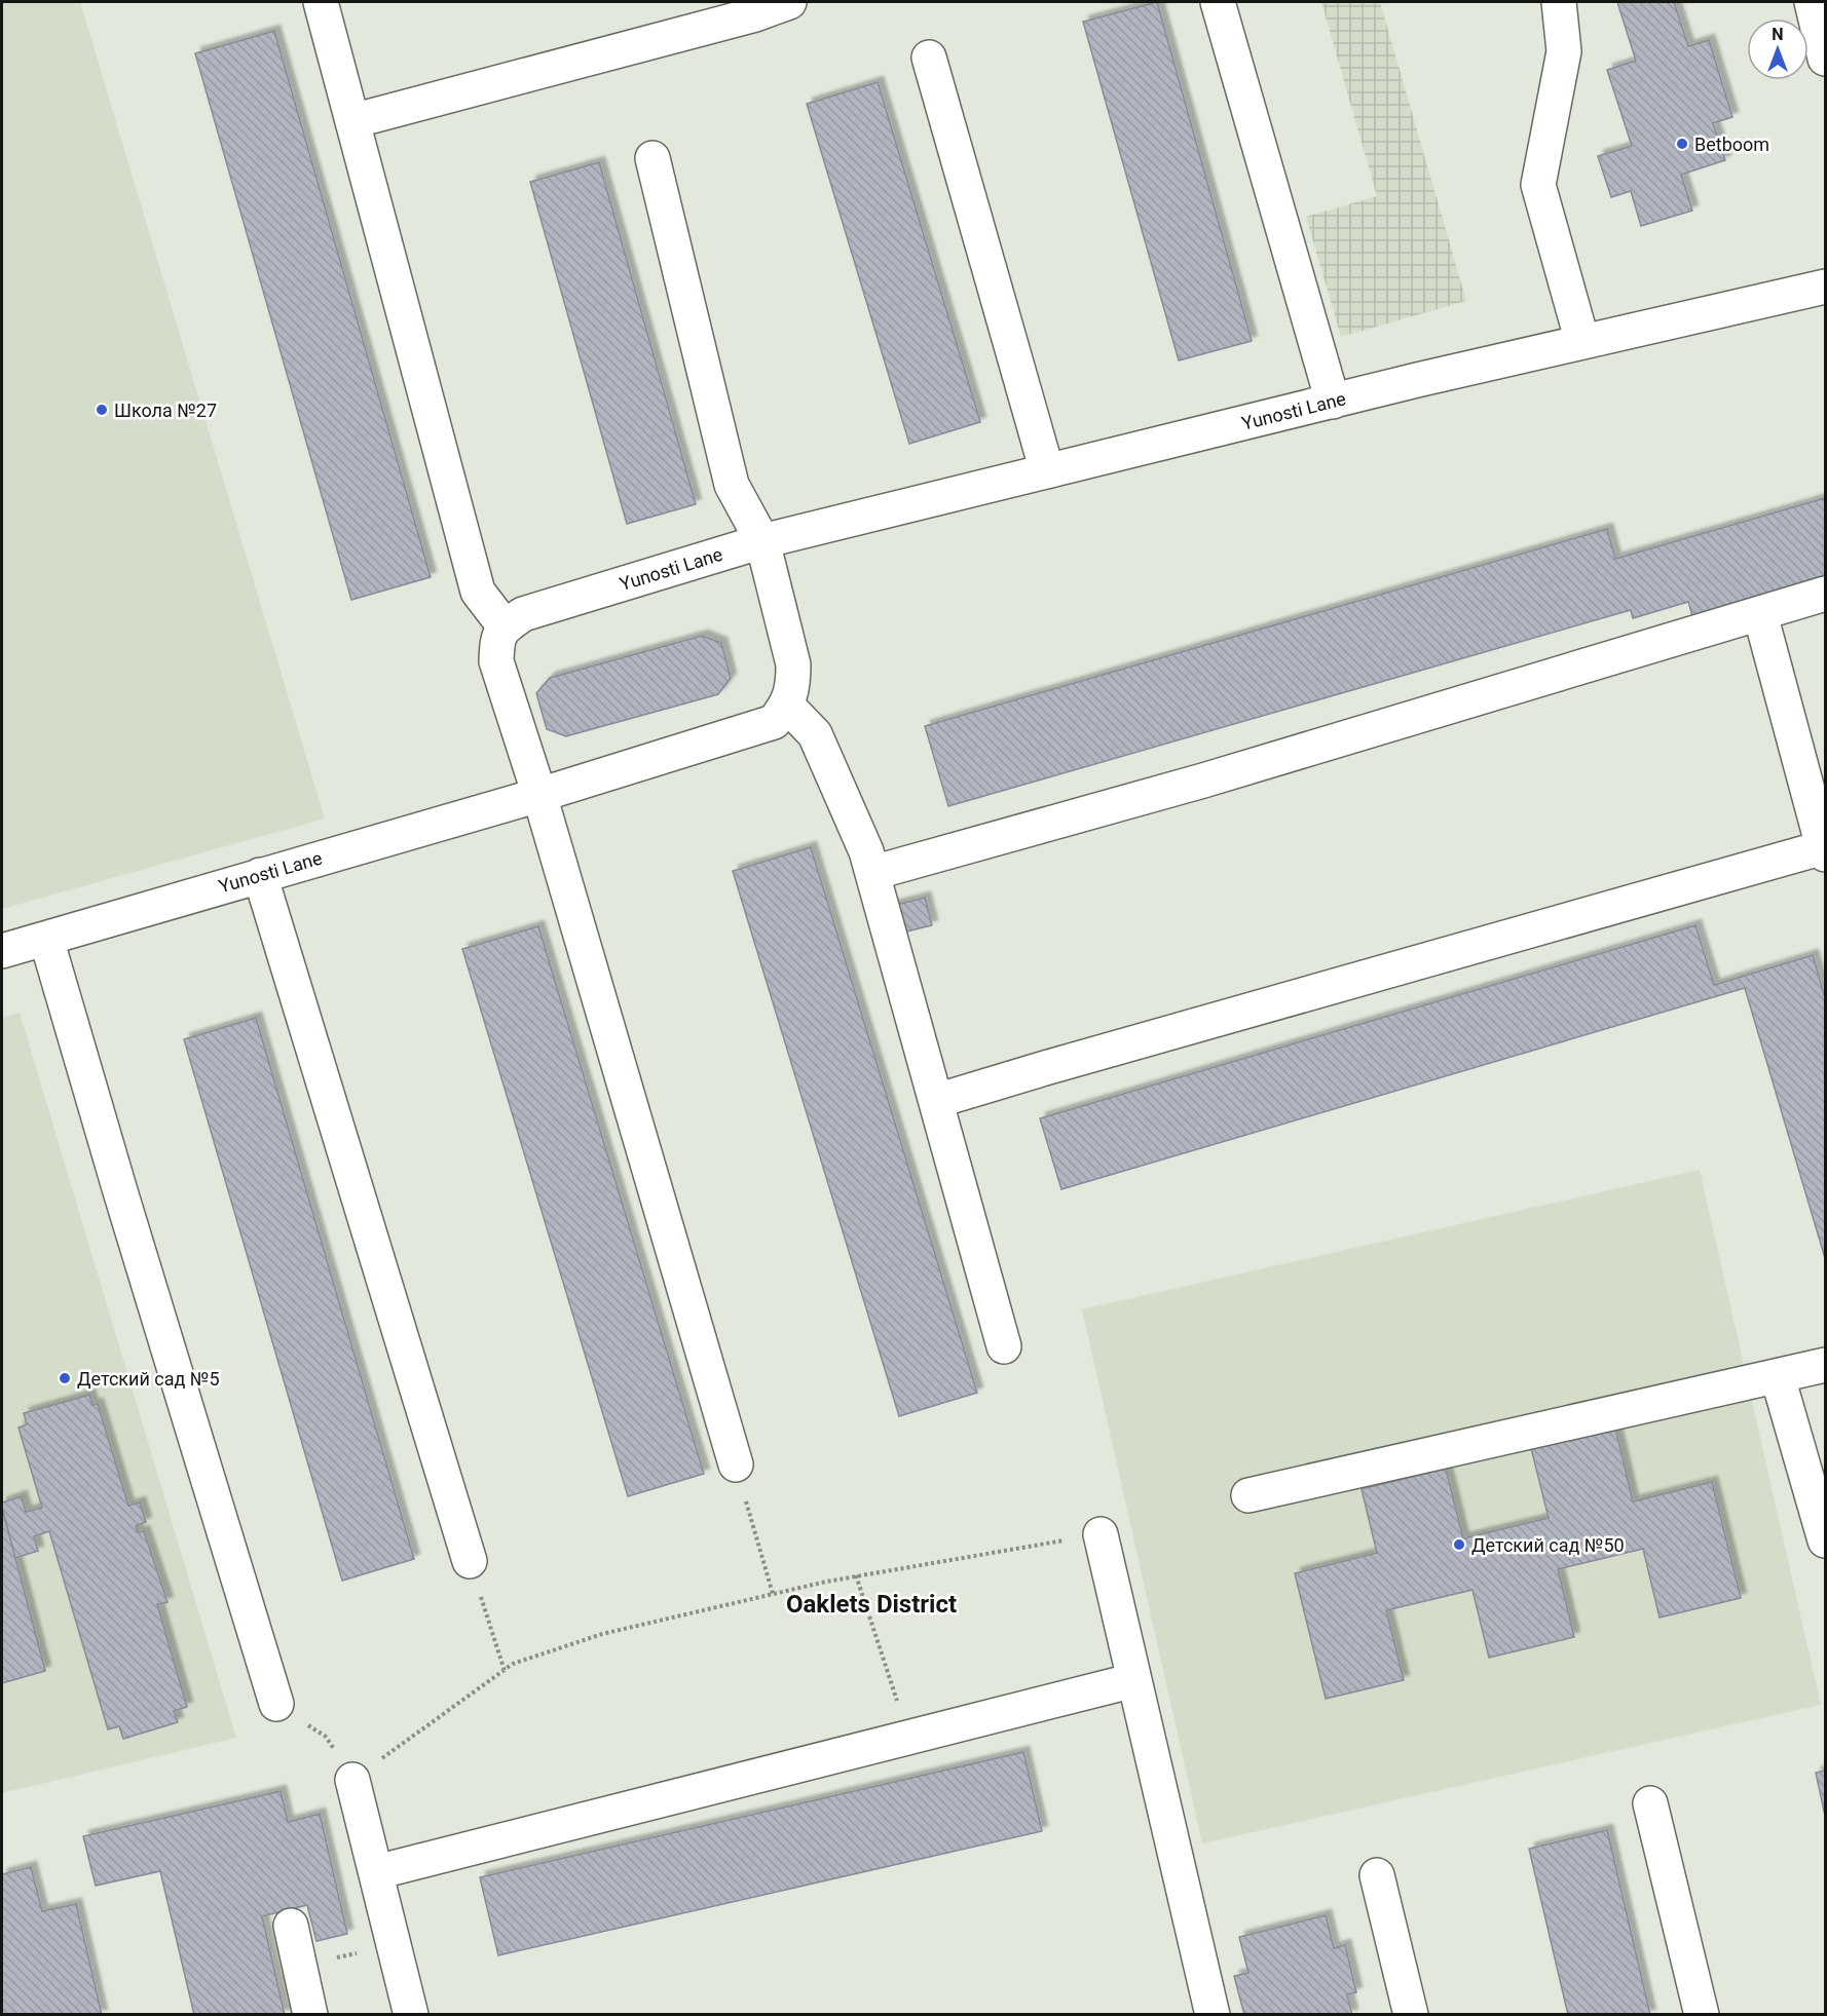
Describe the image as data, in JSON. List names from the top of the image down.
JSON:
{
  "streets": {
    "street": ["Yunosti Lane"]
  },
  "districts": ["Oaklets District"],
  "places": [
    "Betboom",
    "Школа №27",
    "Детский сад №5",
    "Детский сад №50"
  ],
  "north": "top"
}
